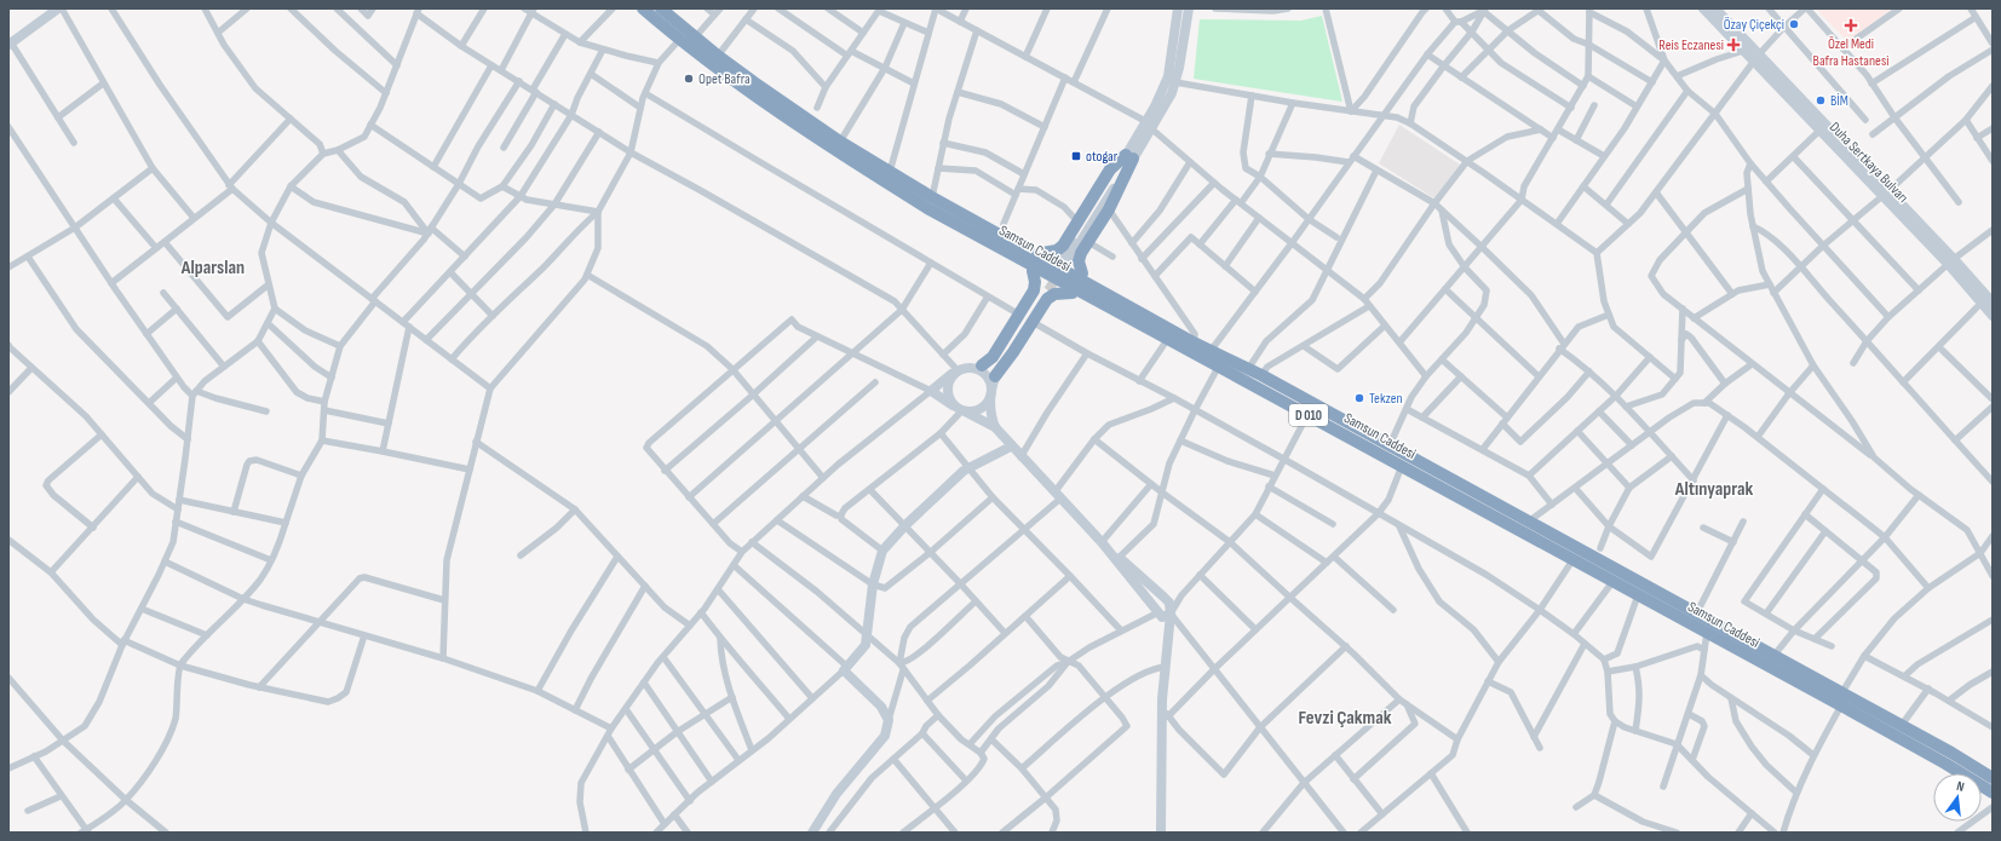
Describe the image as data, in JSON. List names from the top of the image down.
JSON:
{
  "streets": {
    "highway": ["Samsun Caddesi", "D 010"],
    "main road": ["Duha Sertkaya Bulvarı"]
  },
  "districts": ["Alparslan", "Altınyaprak", "Fevzi Çakmak"],
  "places": {
    "other": [
      "Özay Çiçekçi",
      "Opet Bafra",
      "BİM",
      "Tekzen"
    ],
    "health": ["Özel Medi Bafra Hastanesi", "Reis Eczanesi"],
    "transit": ["otogar"]
  },
  "north": "top"
}
